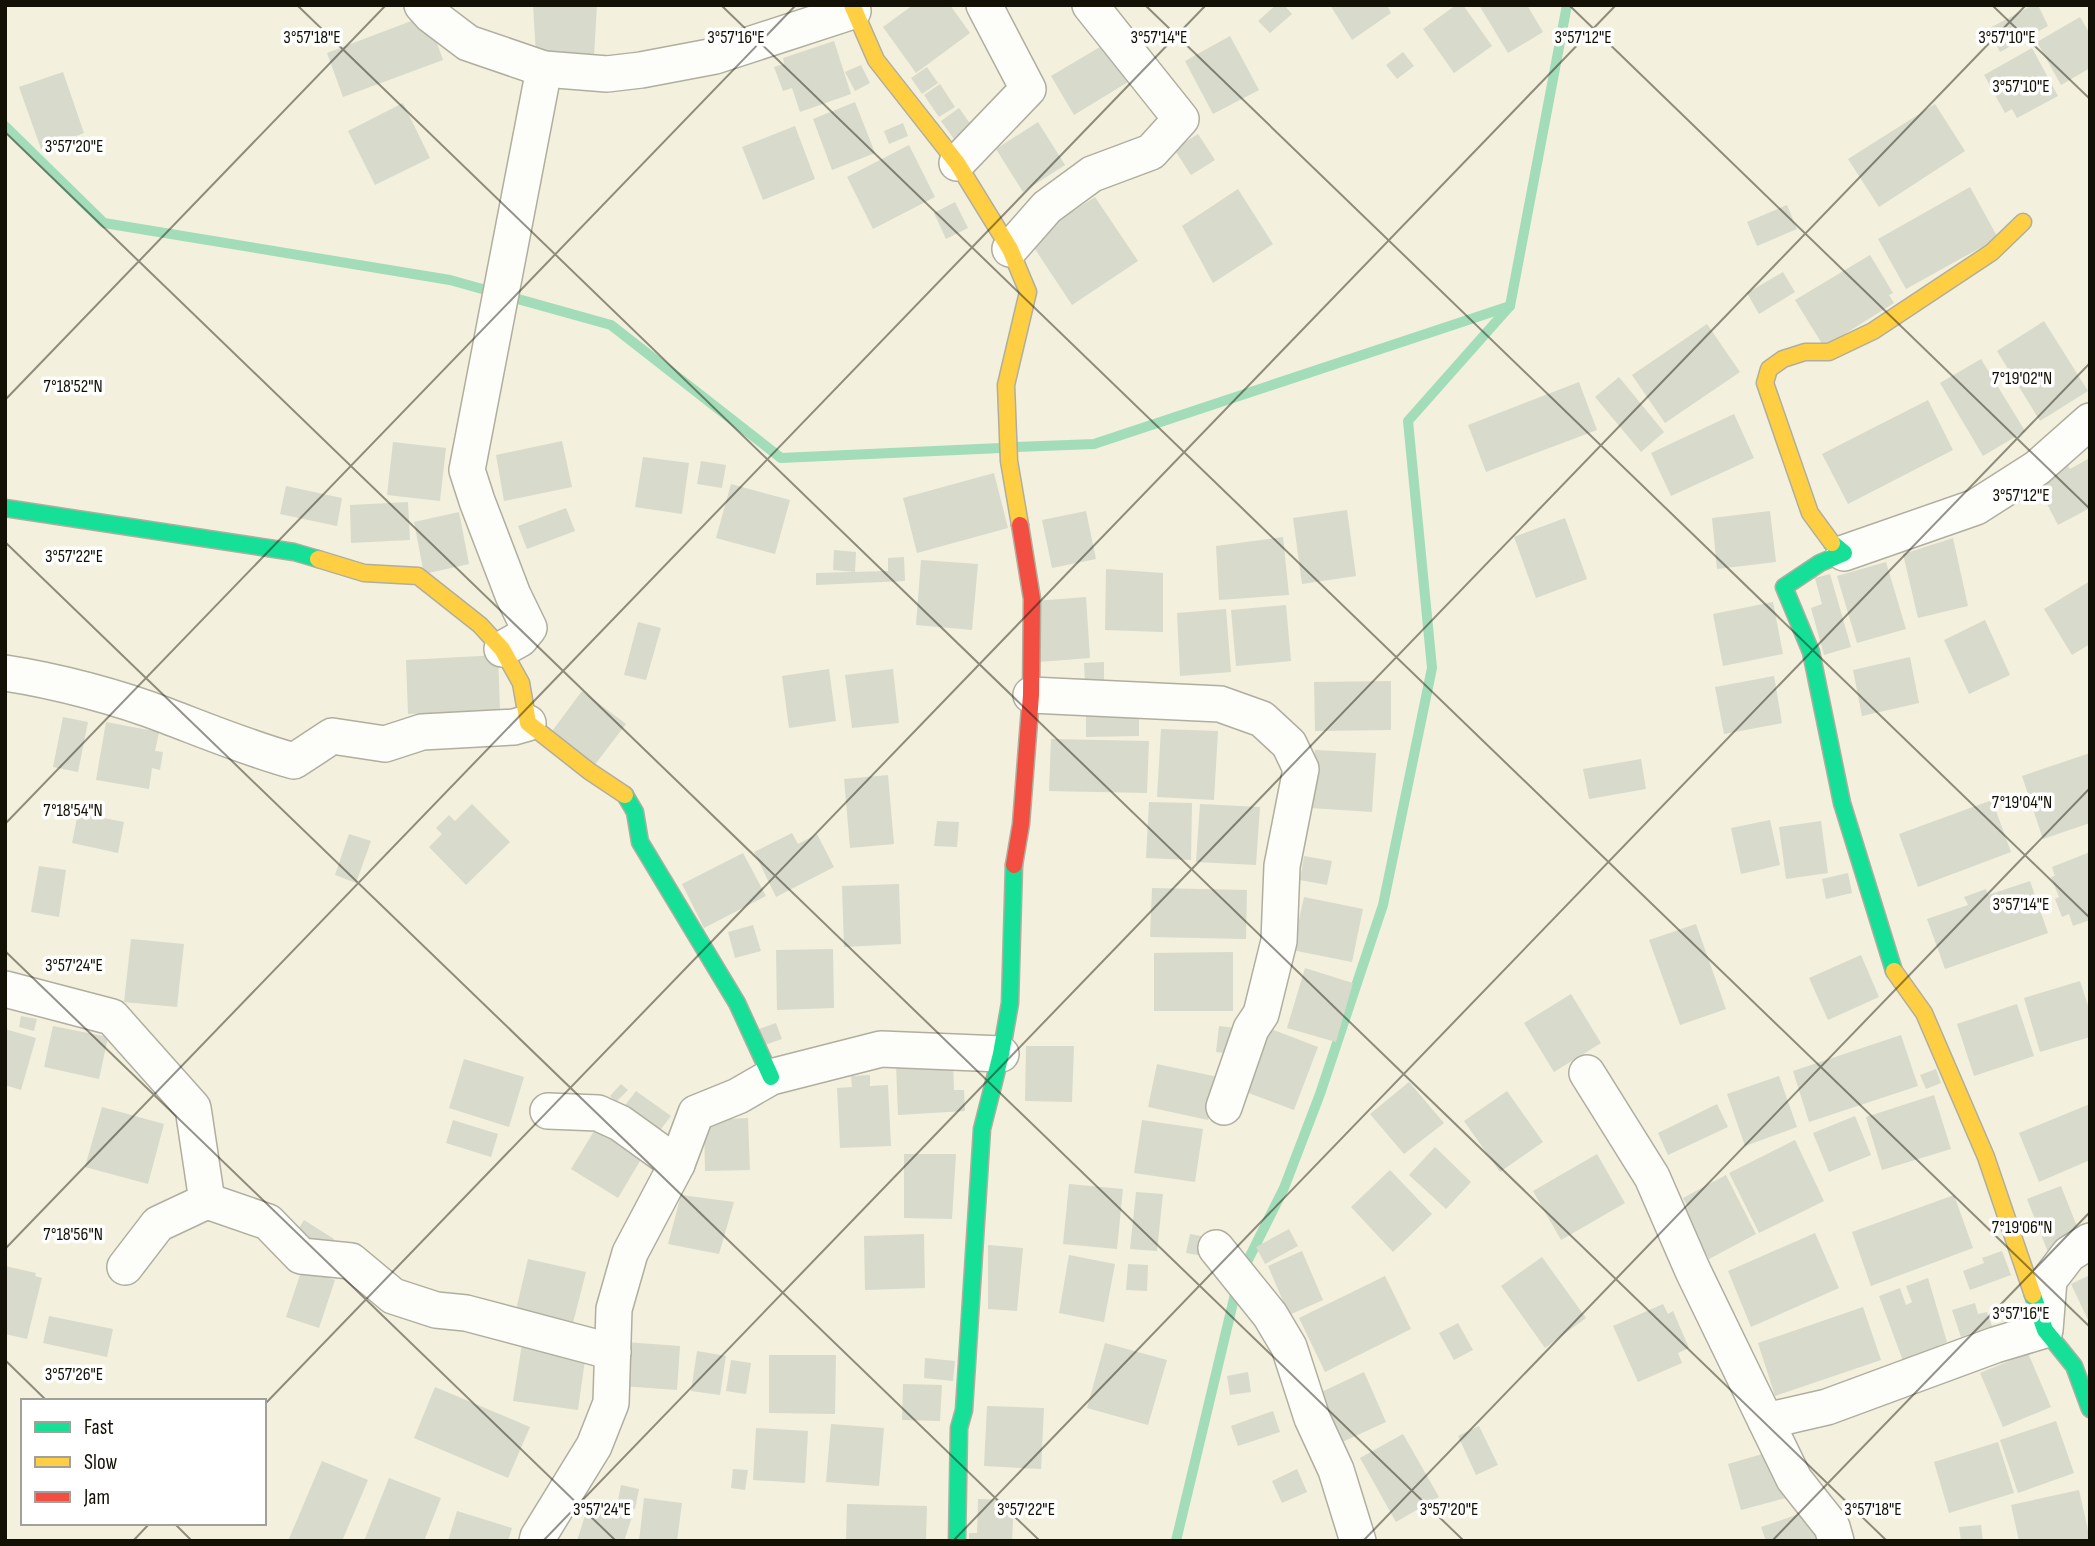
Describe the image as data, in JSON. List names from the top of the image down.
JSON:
{
  "legend": ["Fast", "Slow", "Jam"],
  "coordinates": [
    "3°57'10\"E",
    "3°57'18\"E",
    "3°57'14\"E",
    "3°57'12\"E",
    "3°57'16\"E",
    "3°57'20\"E",
    "7°19'02\"N",
    "7°18'52\"N",
    "3°57'22\"E",
    "7°19'04\"N",
    "7°18'54\"N",
    "3°57'24\"E",
    "7°19'06\"N",
    "7°18'56\"N",
    "3°57'26\"E"
  ]
}
